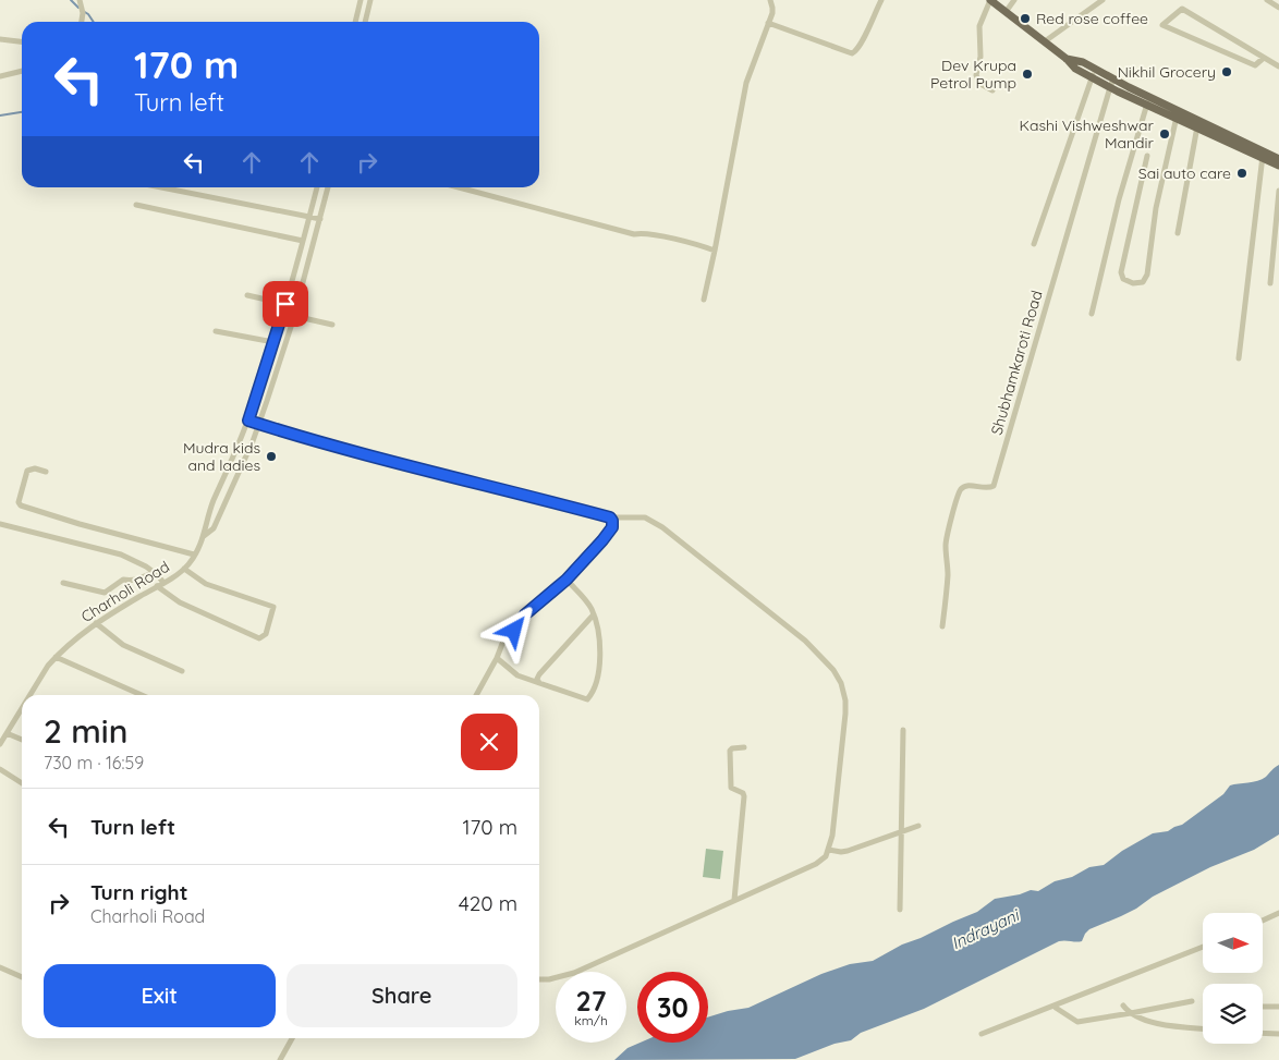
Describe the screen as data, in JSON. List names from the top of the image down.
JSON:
{
  "streets": {
    "street": ["Shubhamkaroti Road", "Charholi Road"]
  },
  "water": ["Indrayani"],
  "places": [
    "Red rose coffee",
    "Nikhil Grocery",
    "Dev Krupa Petrol Pump",
    "Kashi Vishweshwar Mandir",
    "Sai auto care",
    "Mudra kids and ladies"
  ],
  "north": "right",
  "page": {
    "turn": ["170 m", "Turn left"],
    "heading": ["2 min", "730 m · 16:59"],
    "list": [
      {
        "name": "Turn left",
        "value": "170 m"
      },
      {
        "name": "Turn right",
        "note": "Charholi Road",
        "value": "420 m"
      }
    ],
    "buttons": ["Exit", "Share"],
    "speed": "27 km/h",
    "limit": "30"
  }
}
